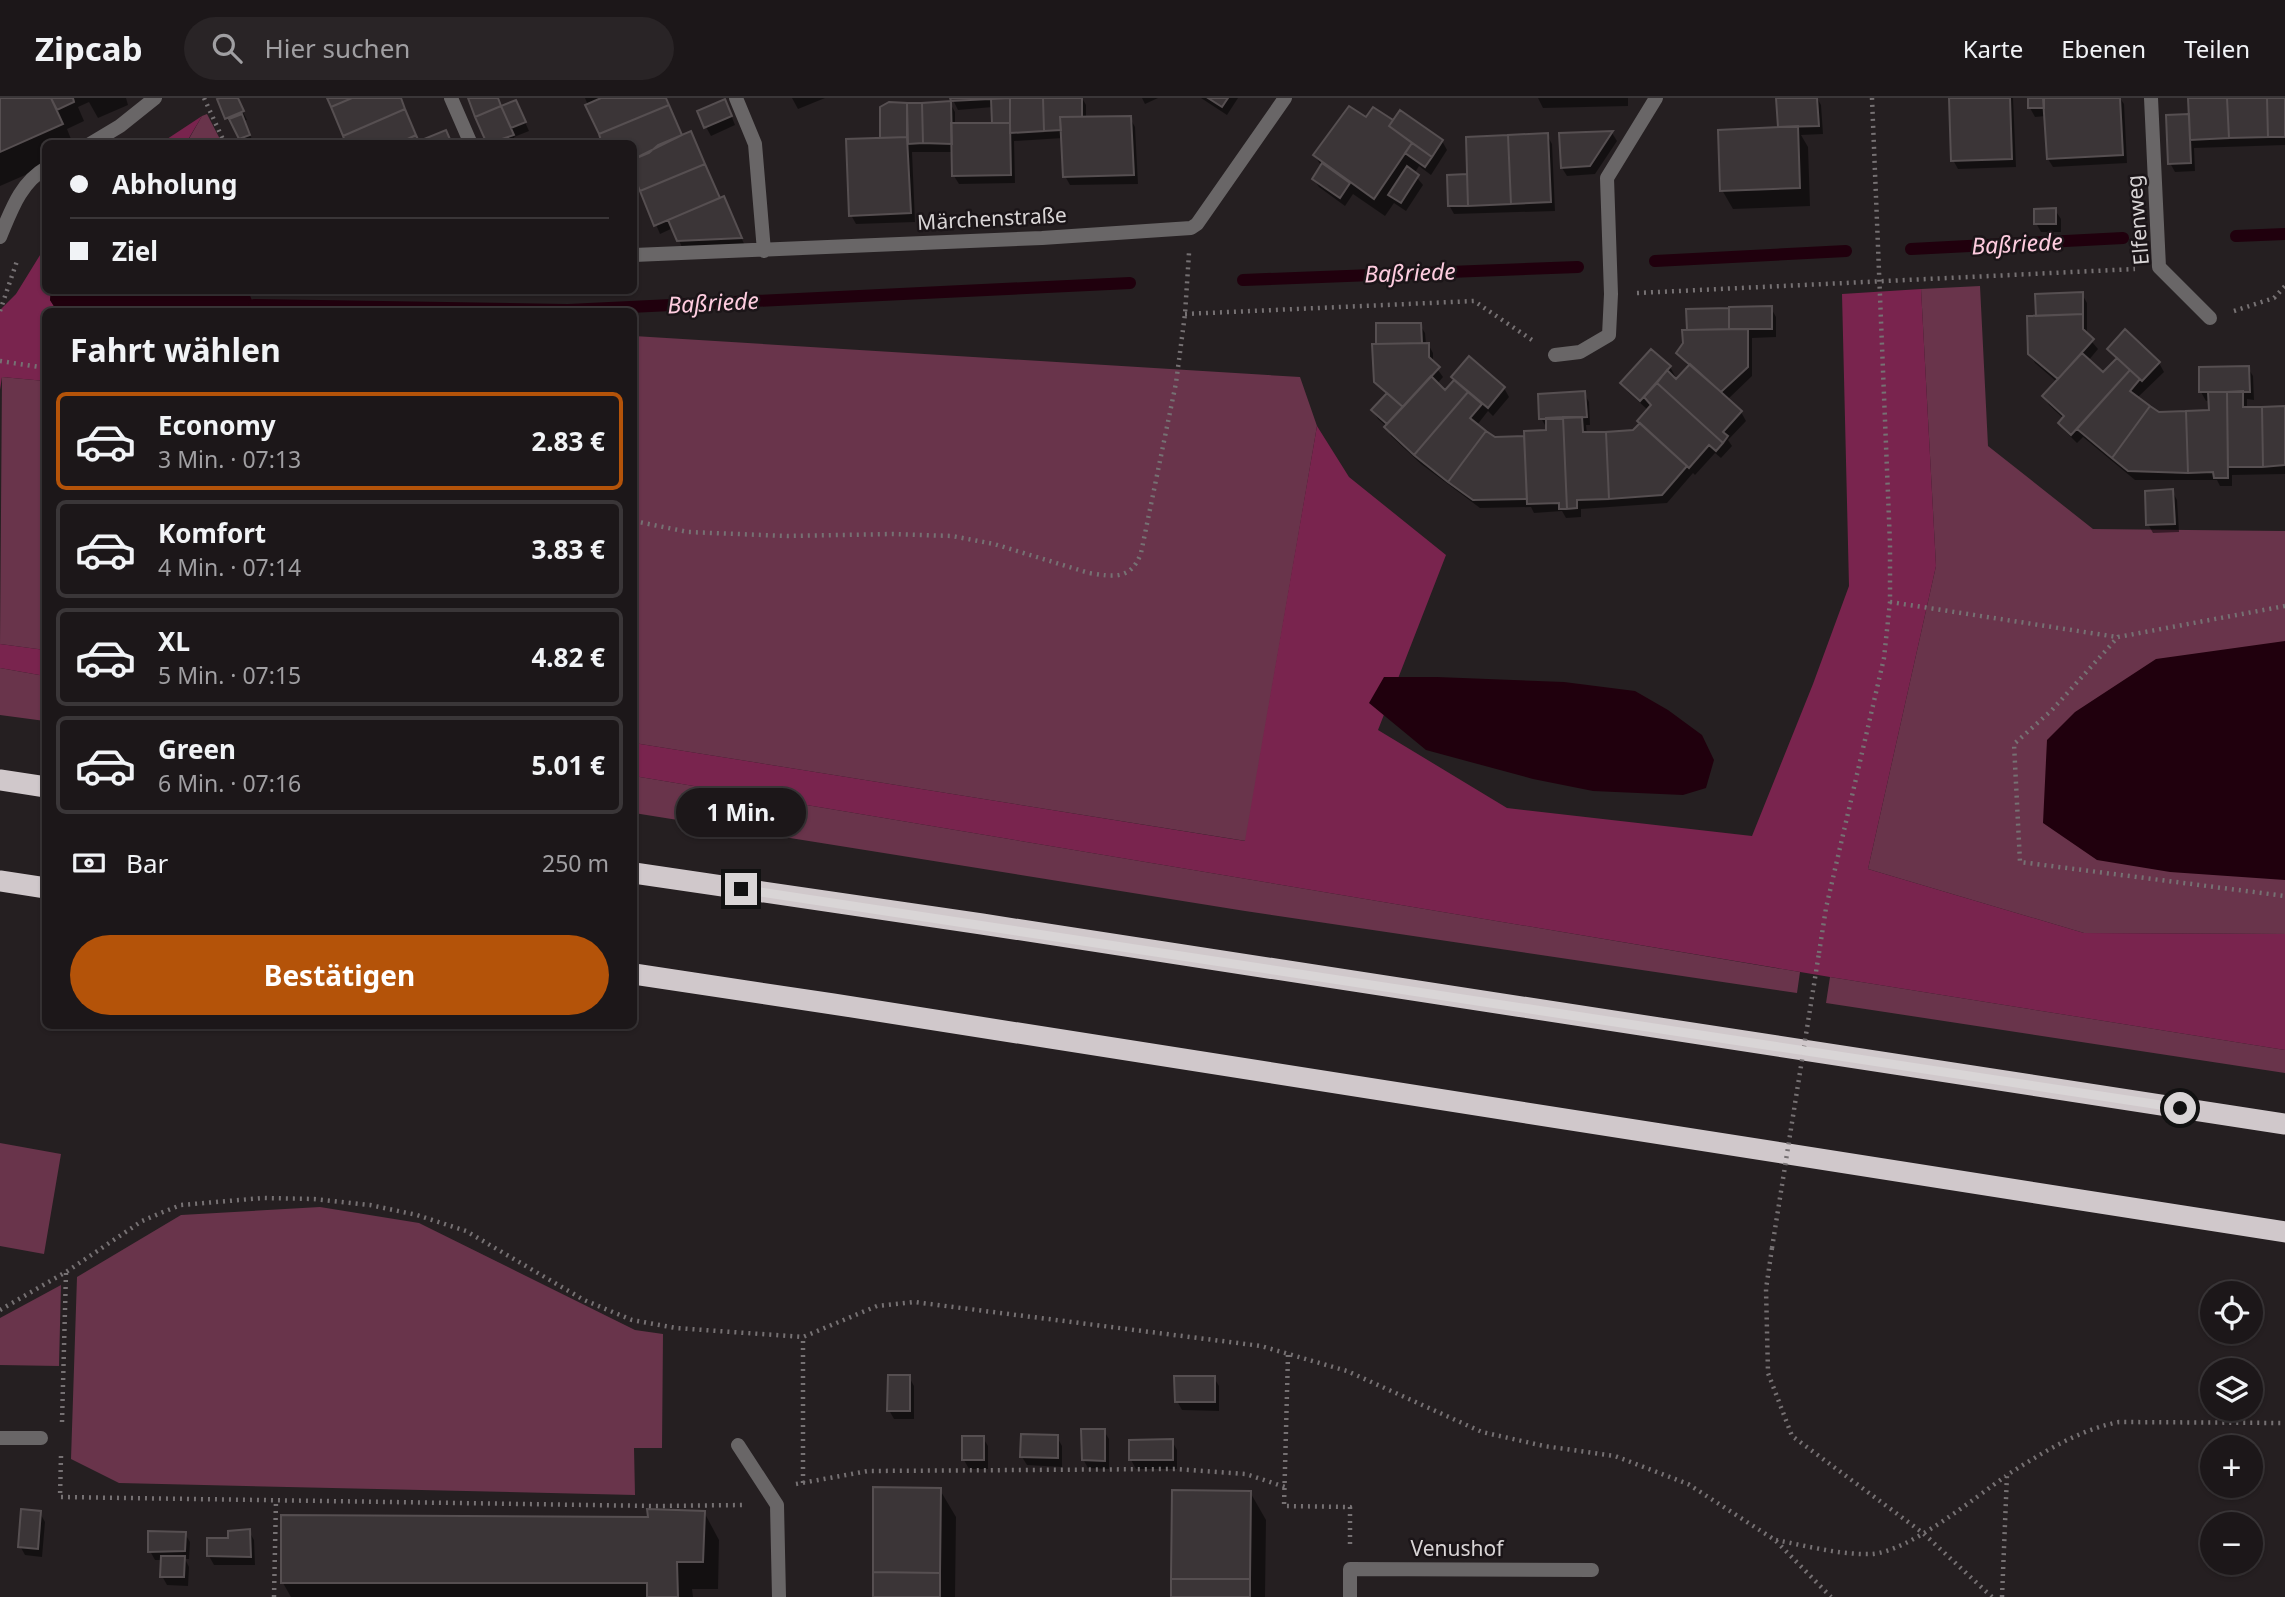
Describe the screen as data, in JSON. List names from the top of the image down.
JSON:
{
  "streets": {
    "street": ["Märchenstraße", "Elfenweg", "Venushof"]
  },
  "water": ["Baßriede"],
  "page": {
    "header": "Zipcab",
    "search": "Hier suchen",
    "nav": ["Karte", "Ebenen", "Teilen"],
    "banner": ["Abholung", "Ziel"],
    "heading": "Fahrt wählen",
    "list": [
      {
        "name": "Economy",
        "note": "3 Min. · 07:13",
        "value": "2.83 €"
      },
      {
        "name": "Komfort",
        "note": "4 Min. · 07:14",
        "value": "3.83 €"
      },
      {
        "name": "XL",
        "note": "5 Min. · 07:15",
        "value": "4.82 €"
      },
      {
        "name": "Green",
        "note": "6 Min. · 07:16",
        "value": "5.01 €"
      }
    ],
    "bubble": "1 Min.",
    "pay": ["Bar", "250 m"],
    "buttons": "Bestätigen",
    "map_buttons": ["+", "−"]
  }
}
